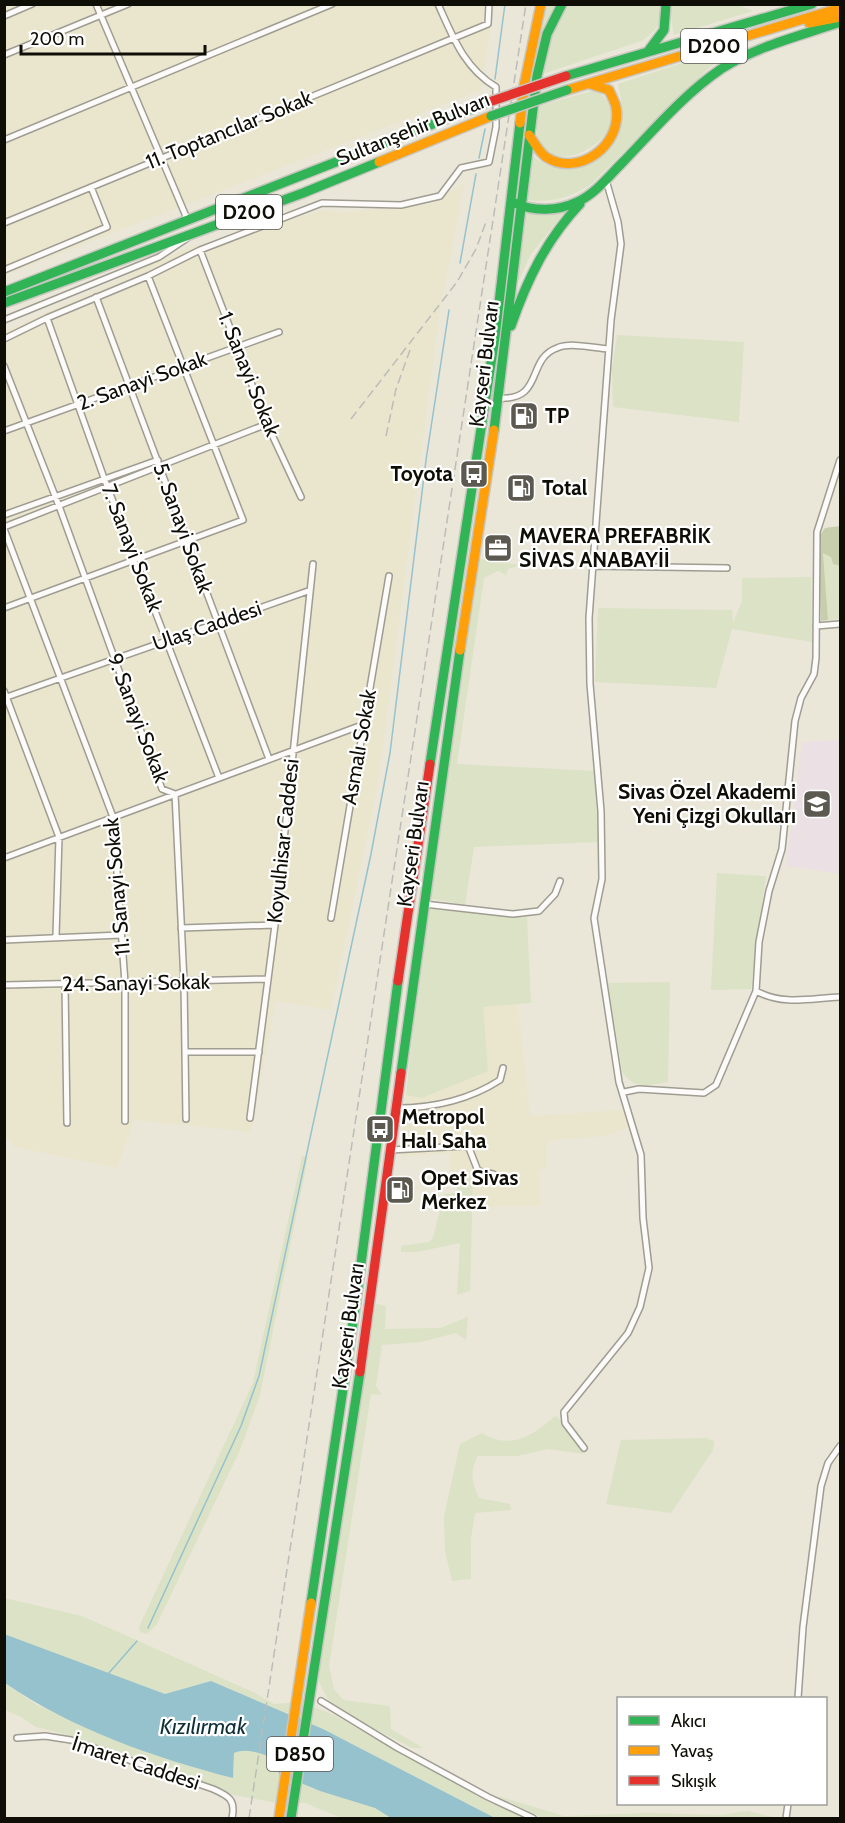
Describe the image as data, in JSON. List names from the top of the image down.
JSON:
{
  "streets": {
    "highway": [
      "D200",
      "Sultanşehir Bulvarı",
      "Kayseri Bulvarı",
      "D850"
    ],
    "street": [
      "11. Toptancılar Sokak",
      "1. Sanayi Sokak",
      "2. Sanayi Sokak",
      "5. Sanayi Sokak",
      "7. Sanayi Sokak",
      "Ulaş Caddesi",
      "9. Sanayi Sokak",
      "Asmalı Sokak",
      "Koyulhisar Caddesi",
      "11. Sanayi Sokak",
      "24. Sanayi Sokak",
      "İmaret Caddesi"
    ]
  },
  "crossings": [
    ["1. Sanayi Sokak", "2. Sanayi Sokak"],
    ["2. Sanayi Sokak", "5. Sanayi Sokak"],
    ["2. Sanayi Sokak", "7. Sanayi Sokak"],
    ["2. Sanayi Sokak", "9. Sanayi Sokak"],
    ["5. Sanayi Sokak", "Ulaş Caddesi"],
    ["7. Sanayi Sokak", "Ulaş Caddesi"],
    ["Ulaş Caddesi", "9. Sanayi Sokak"],
    ["Ulaş Caddesi", "Koyulhisar Caddesi"],
    ["Ulaş Caddesi", "11. Sanayi Sokak"],
    ["9. Sanayi Sokak", "24. Sanayi Sokak"],
    ["Koyulhisar Caddesi", "24. Sanayi Sokak"],
    ["11. Sanayi Sokak", "24. Sanayi Sokak"]
  ],
  "water": ["Kızılırmak"],
  "places": {
    "fuel station": ["TP", "Total", "Opet Sivas Merkez"],
    "bus stop": ["Toyota", "Metropol Halı Saha"],
    "office": ["MAVERA PREFABRİK SİVAS ANABAYİİ"],
    "school or university": ["Sivas Özel Akademi Yeni Çizgi Okulları"]
  },
  "legend": ["Akıcı", "Yavaş", "Sıkışık"],
  "scale_bar": "200 m"
}
